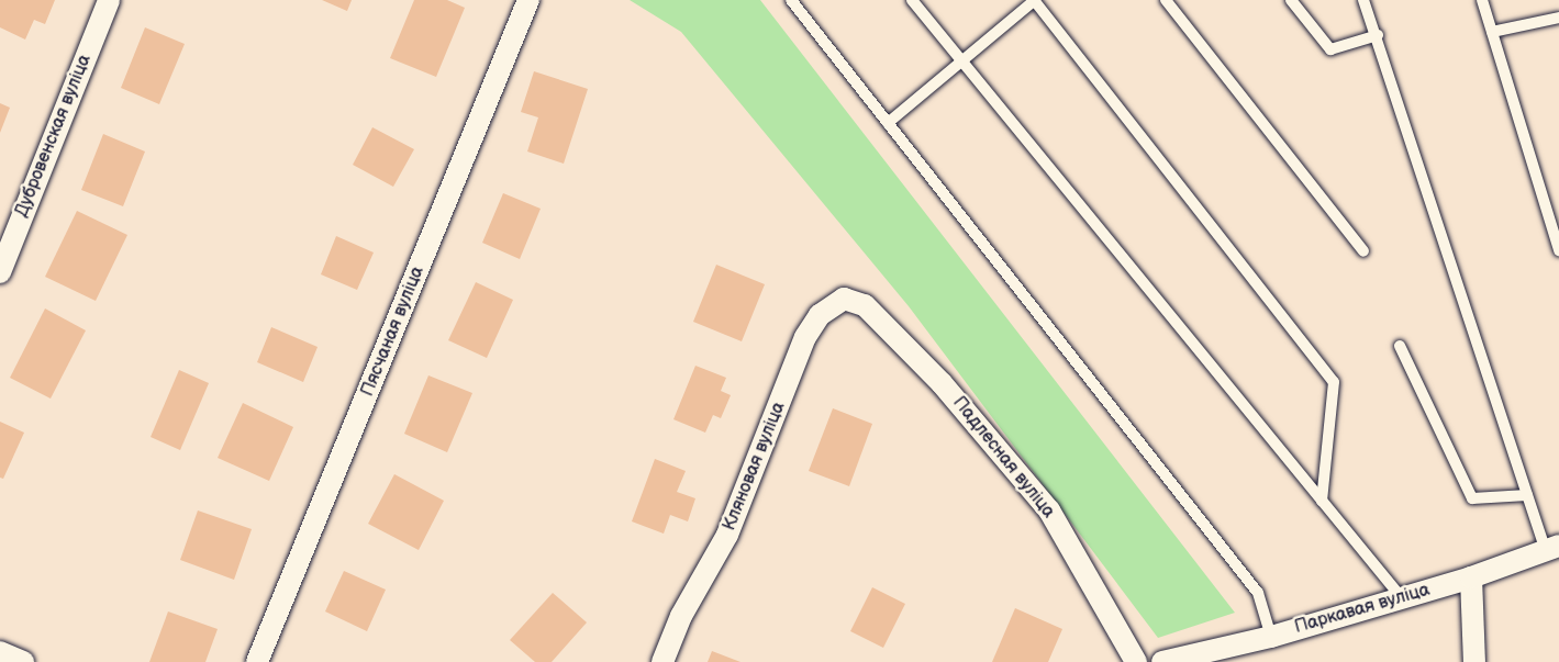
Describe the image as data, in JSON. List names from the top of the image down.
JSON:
{
  "streets": {
    "street": [
      "Дубровенская вуліца",
      "Пясчаная вуліца",
      "Падлесная вуліца",
      "Кляновая вуліца",
      "Паркавая вуліца"
    ]
  },
  "crossings": [
    ["Падлесная вуліца", "Кляновая вуліца"]
  ]
}
